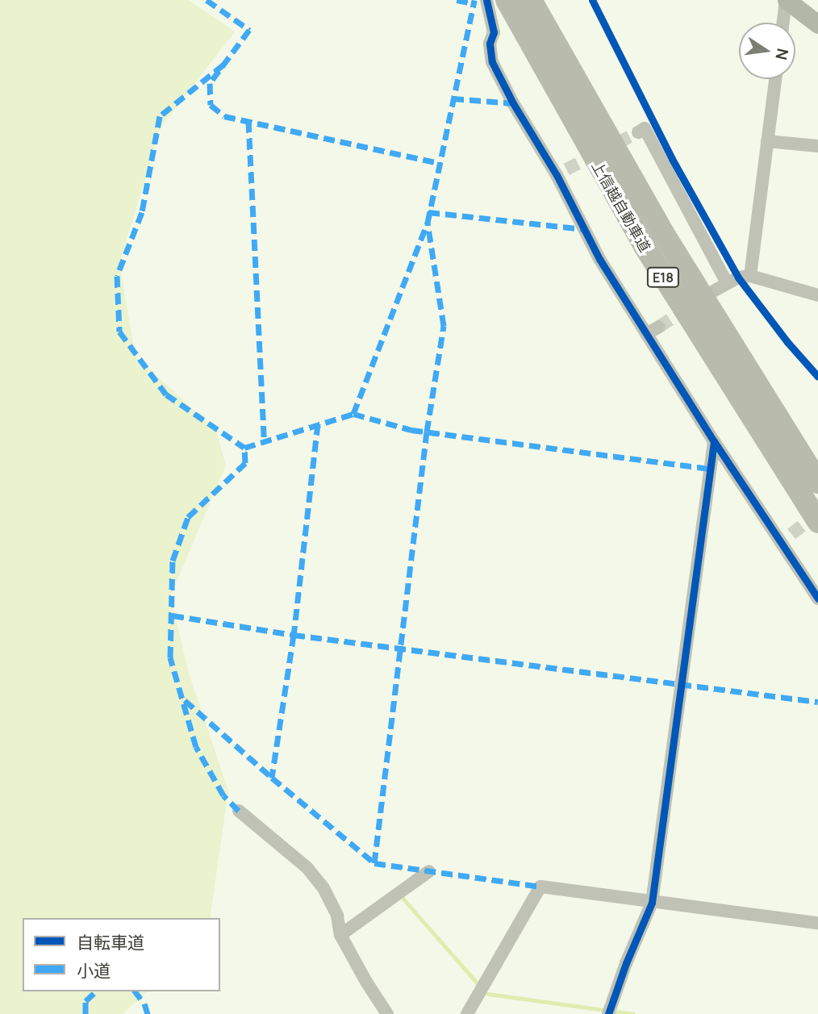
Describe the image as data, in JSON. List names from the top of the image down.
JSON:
{
  "streets": {
    "highway": ["上信越自動車道", "E18"]
  },
  "legend": ["自転車道", "小道"],
  "north": "right"
}
